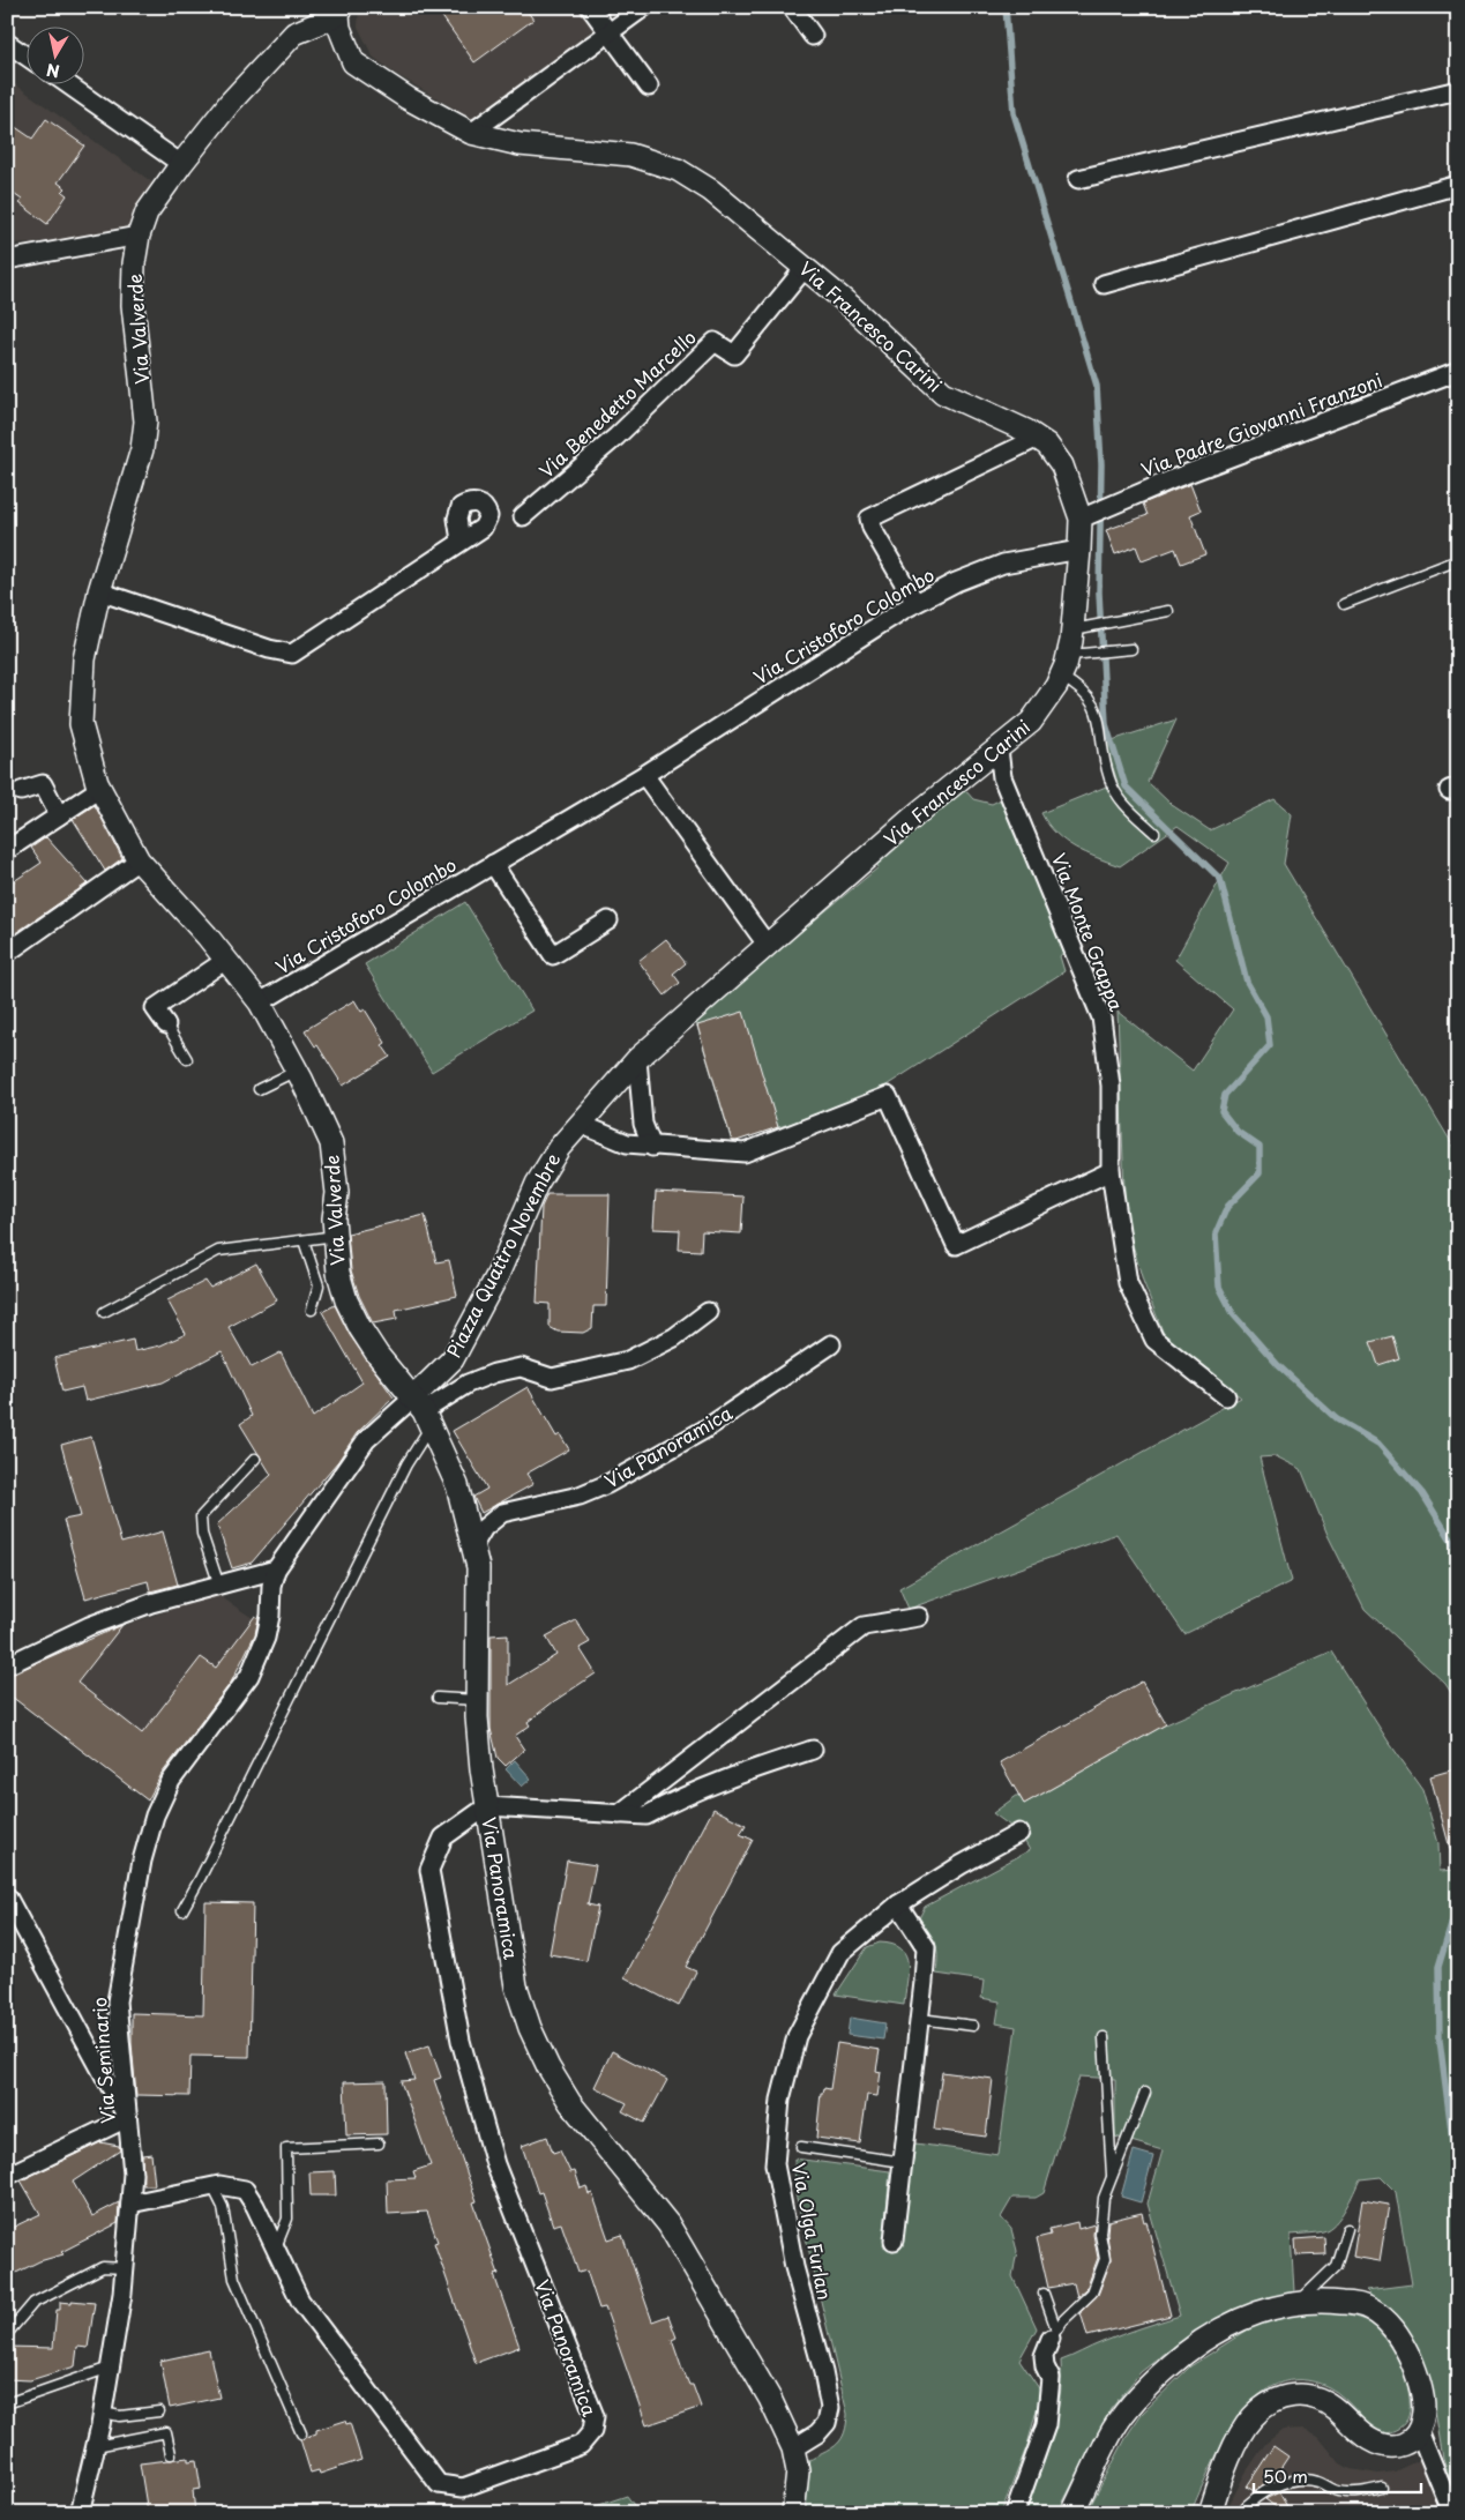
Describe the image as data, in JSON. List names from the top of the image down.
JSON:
{
  "streets": {
    "street": [
      "Via Francesco Carini",
      "Via Valverde",
      "Via Benedetto Marcello",
      "Via Padre Giovanni Franzoni",
      "Via Cristoforo Colombo",
      "Via Monte Grappa",
      "Piazza Quattro Novembre",
      "Via Panoramica",
      "Via Seminario",
      "Via Olga Furlan"
    ]
  },
  "crossings": [
    ["Via Francesco Carini", "Via Valverde"],
    ["Via Francesco Carini", "Via Benedetto Marcello"],
    ["Via Francesco Carini", "Via Padre Giovanni Franzoni"],
    ["Via Francesco Carini", "Via Cristoforo Colombo"],
    ["Via Francesco Carini", "Via Monte Grappa"],
    ["Via Francesco Carini", "Piazza Quattro Novembre"],
    ["Via Valverde", "Via Cristoforo Colombo"],
    ["Via Valverde", "Piazza Quattro Novembre"],
    ["Via Valverde", "Via Panoramica"],
    ["Piazza Quattro Novembre", "Via Panoramica"],
    ["Via Panoramica", "Via Seminario"],
    ["Via Panoramica", "Via Olga Furlan"]
  ],
  "scale_bar": "50 m",
  "north": "bottom"
}
